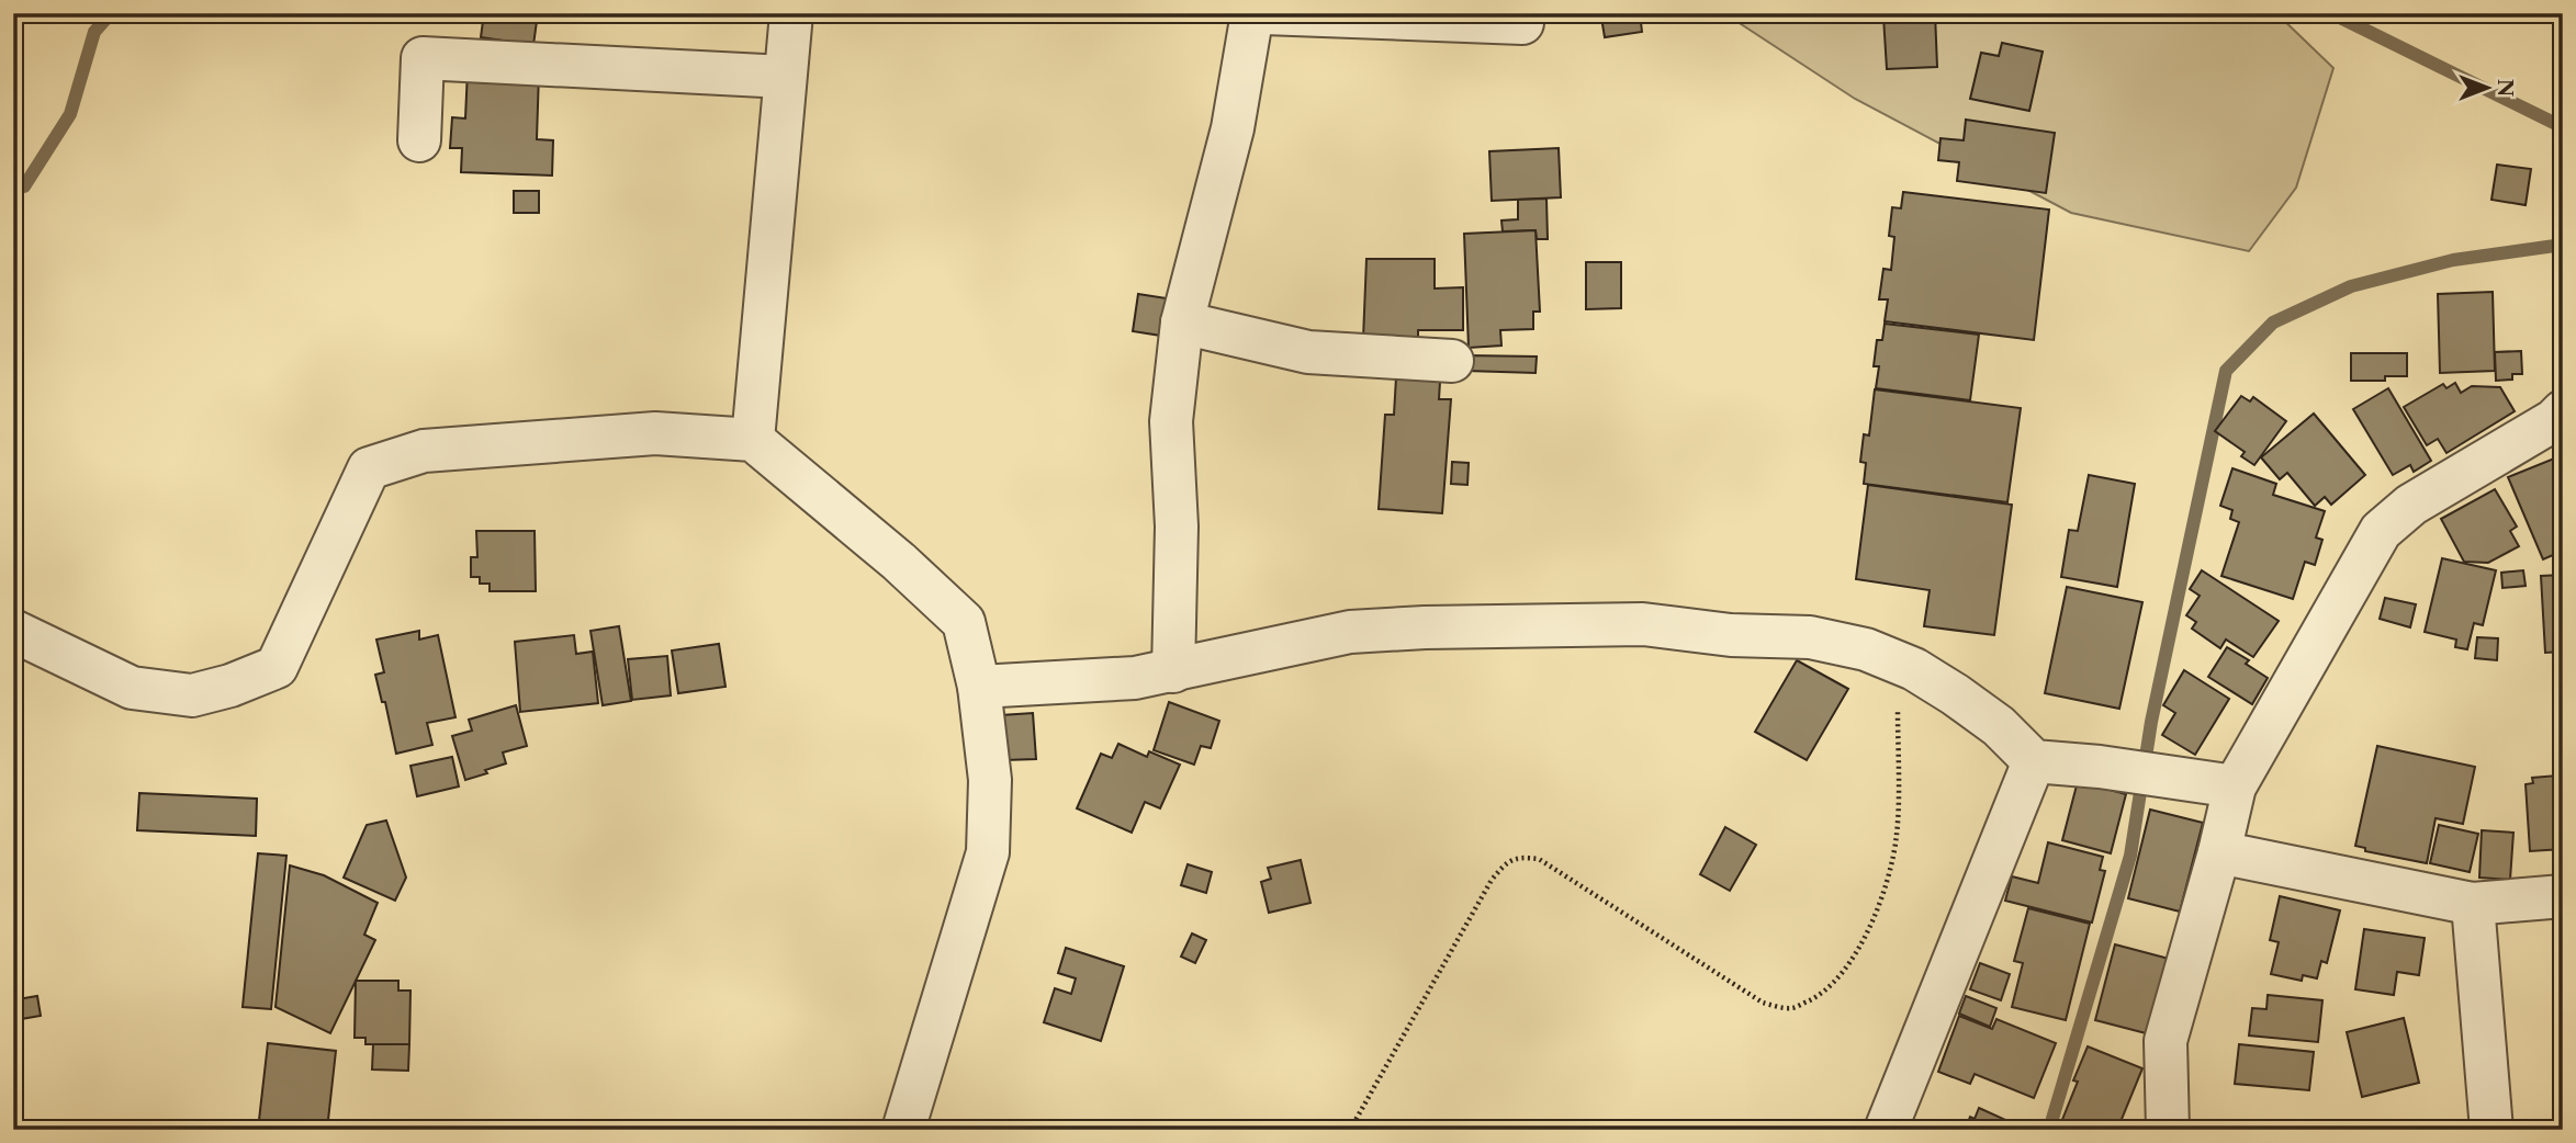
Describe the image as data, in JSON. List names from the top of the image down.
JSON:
{
  "north": "right"
}
